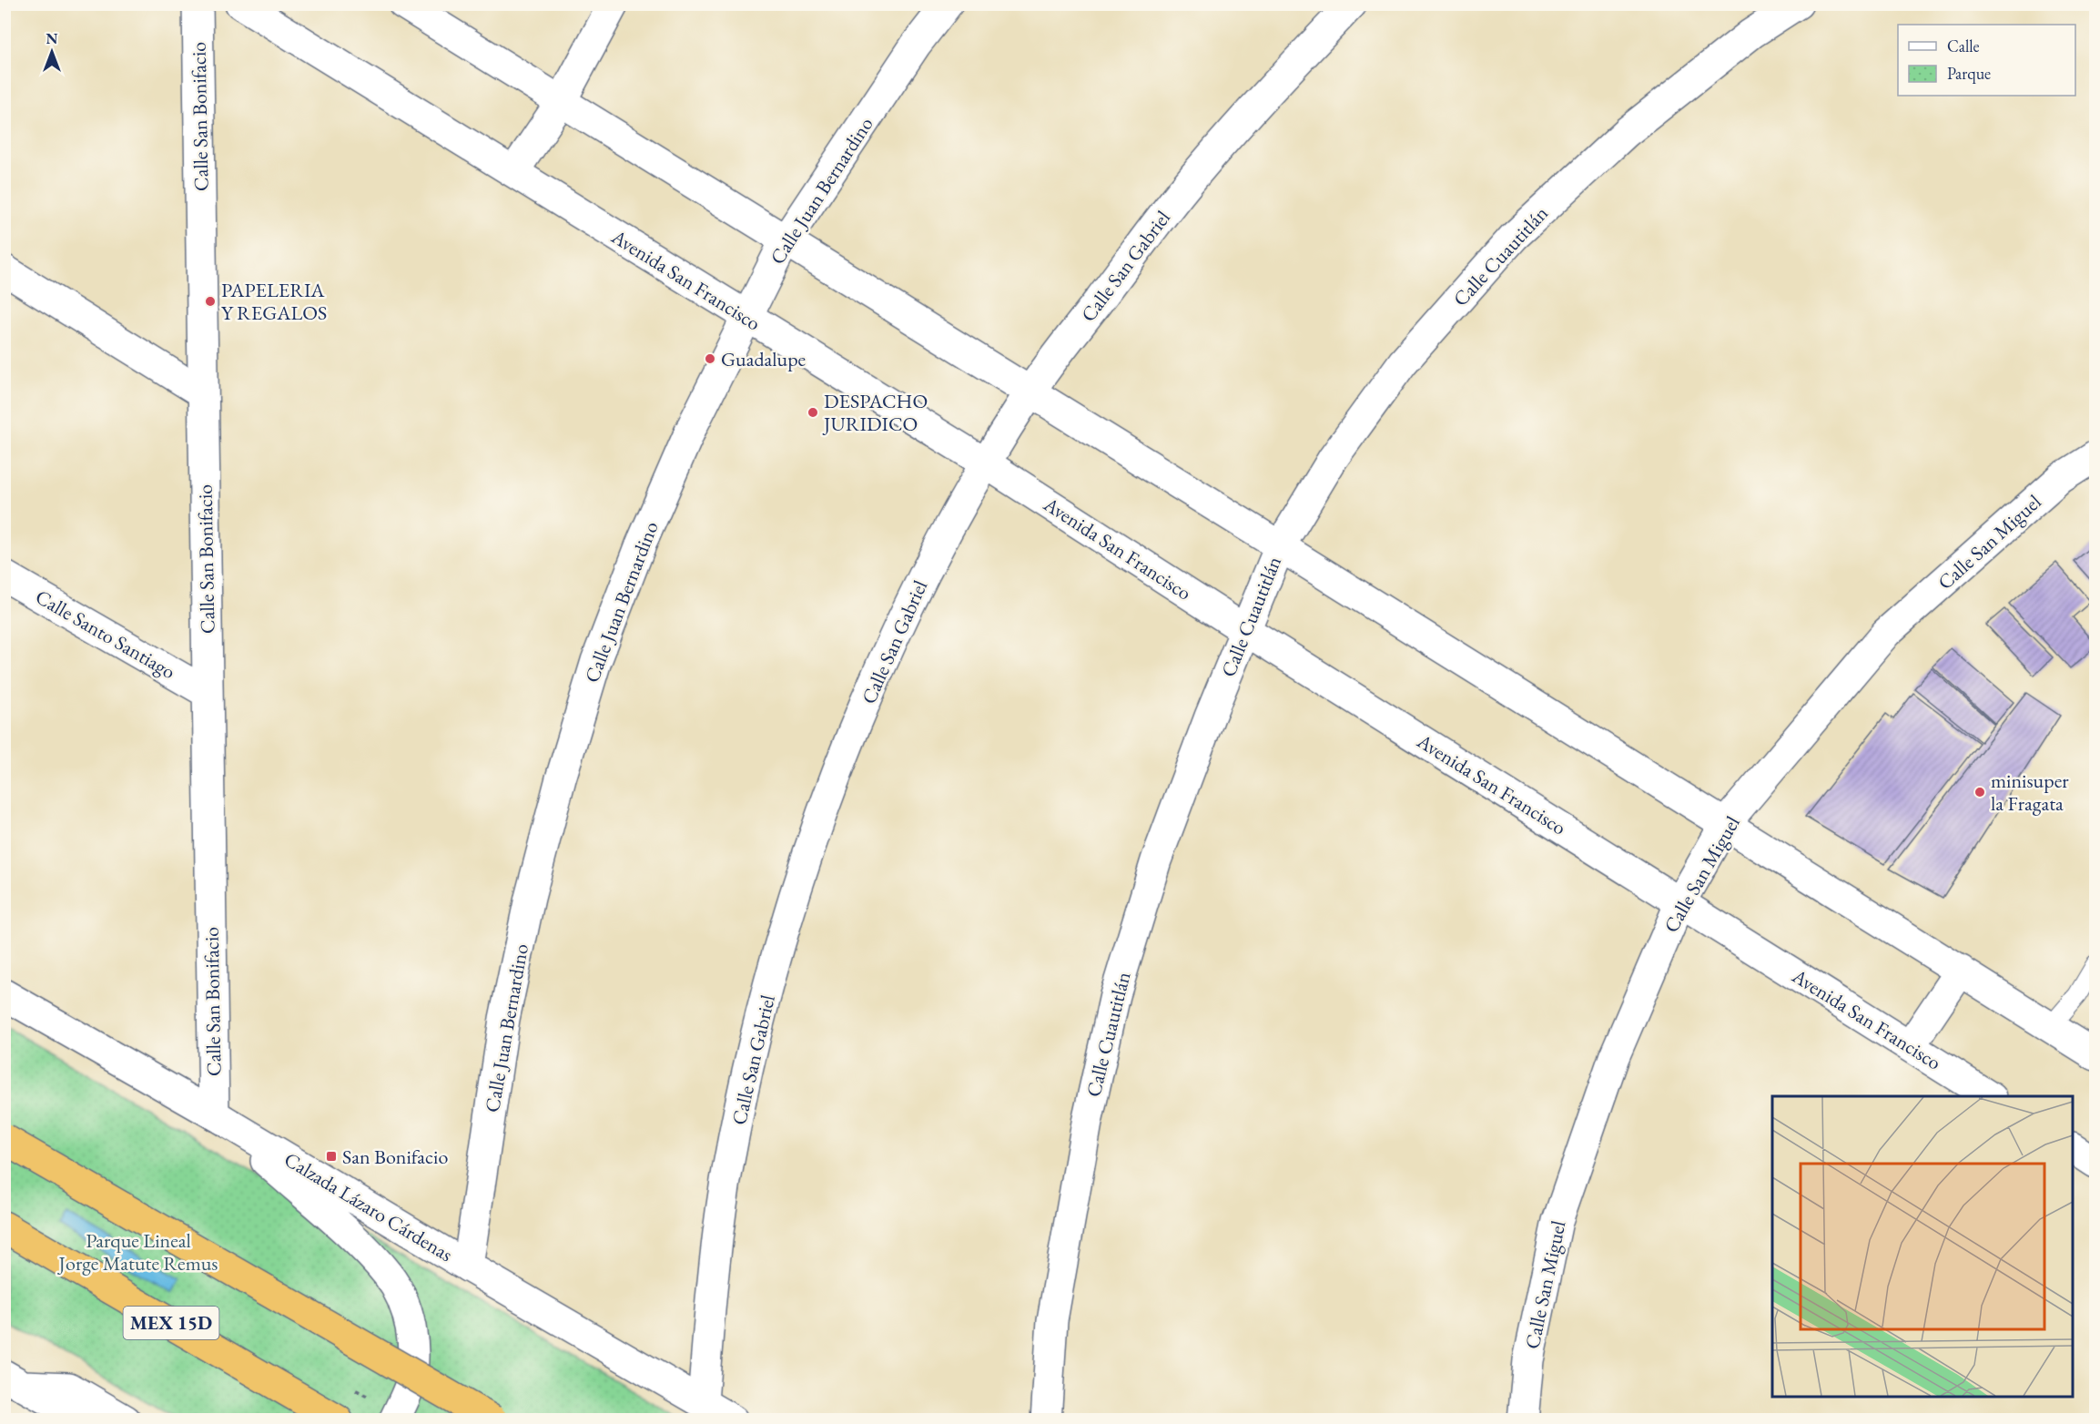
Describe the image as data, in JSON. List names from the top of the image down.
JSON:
{
  "streets": {
    "highway": ["MEX 15D"],
    "street": [
      "Calle San Bonifacio",
      "Calle Juan Bernardino",
      "Calle Cuautitlán",
      "Calle San Gabriel",
      "Avenida San Francisco",
      "Calle San Miguel",
      "Calle Santo Santiago",
      "Calzada Lázaro Cárdenas"
    ]
  },
  "crossings": [
    ["Calle San Bonifacio", "Calle Santo Santiago"],
    ["Calle San Bonifacio", "Calzada Lázaro Cárdenas"],
    ["Calle Juan Bernardino", "Avenida San Francisco"],
    ["Calle Juan Bernardino", "Calzada Lázaro Cárdenas"],
    ["Calle Cuautitlán", "Avenida San Francisco"],
    ["Calle San Gabriel", "Avenida San Francisco"],
    ["Calle San Gabriel", "Calzada Lázaro Cárdenas"],
    ["Avenida San Francisco", "Calle San Miguel"]
  ],
  "parks": ["Parque Lineal Jorge Matute Remus"],
  "places": {
    "other": [
      "PAPELERIA Y REGALOS",
      "Guadalupe",
      "DESPACHO JURIDICO",
      "minisuper la Fragata"
    ],
    "transit": ["San Bonifacio"]
  },
  "legend": ["Calle", "Parque"],
  "north": "top"
}
